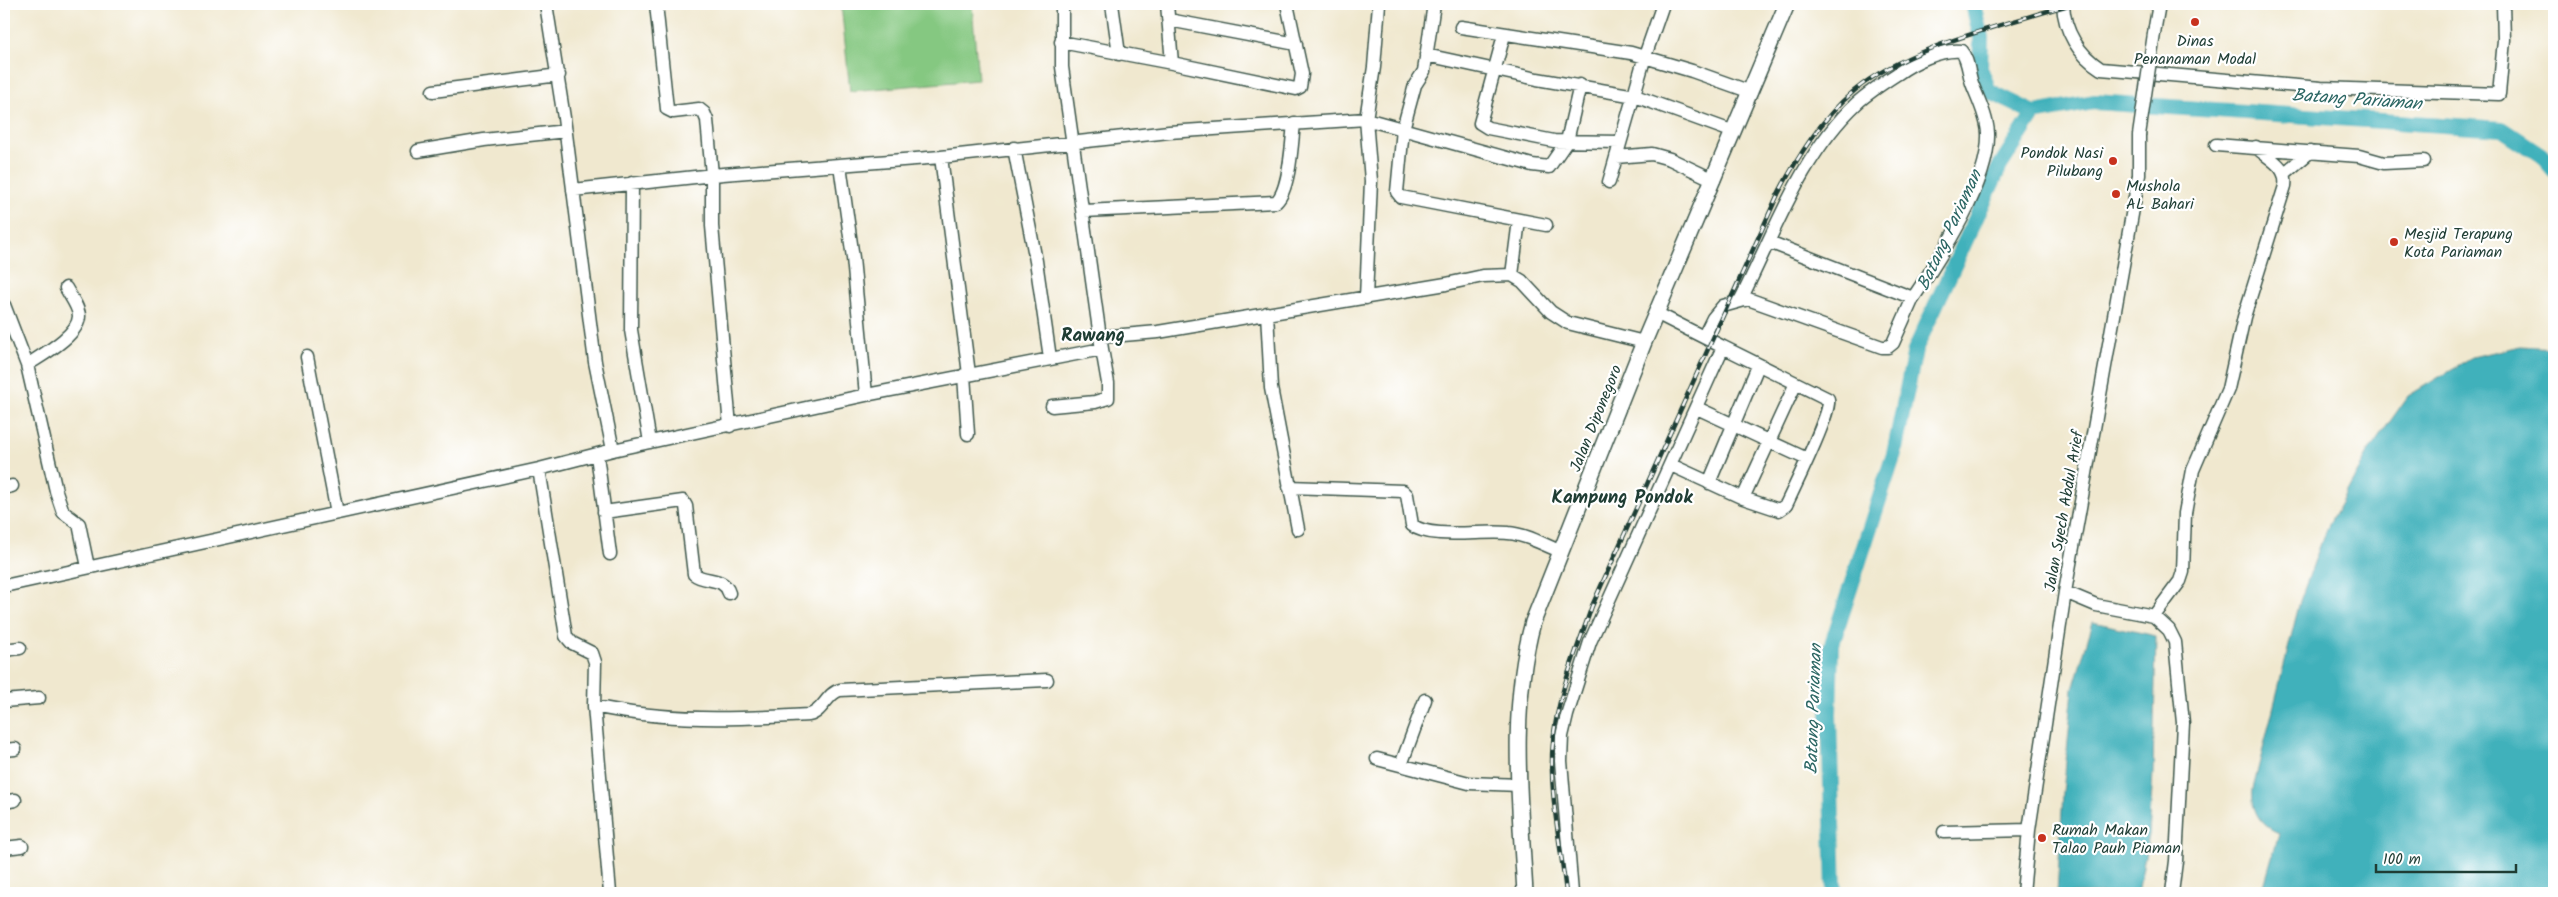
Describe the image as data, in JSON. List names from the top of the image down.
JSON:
{
  "streets": {
    "main road": ["Jalan Diponegoro"],
    "street": ["Jalan Syech Abdul Arief"]
  },
  "districts": ["Rawang", "Kampung Pondok"],
  "water": ["Batang Pariaman"],
  "places": [
    "Dinas Penanaman Modal",
    "Pondok Nasi Pilubang",
    "Mushola AL Bahari",
    "Mesjid Terapung Kota Pariaman",
    "Rumah Makan Talao Pauh Piaman"
  ],
  "scale_bar": "100 m"
}
